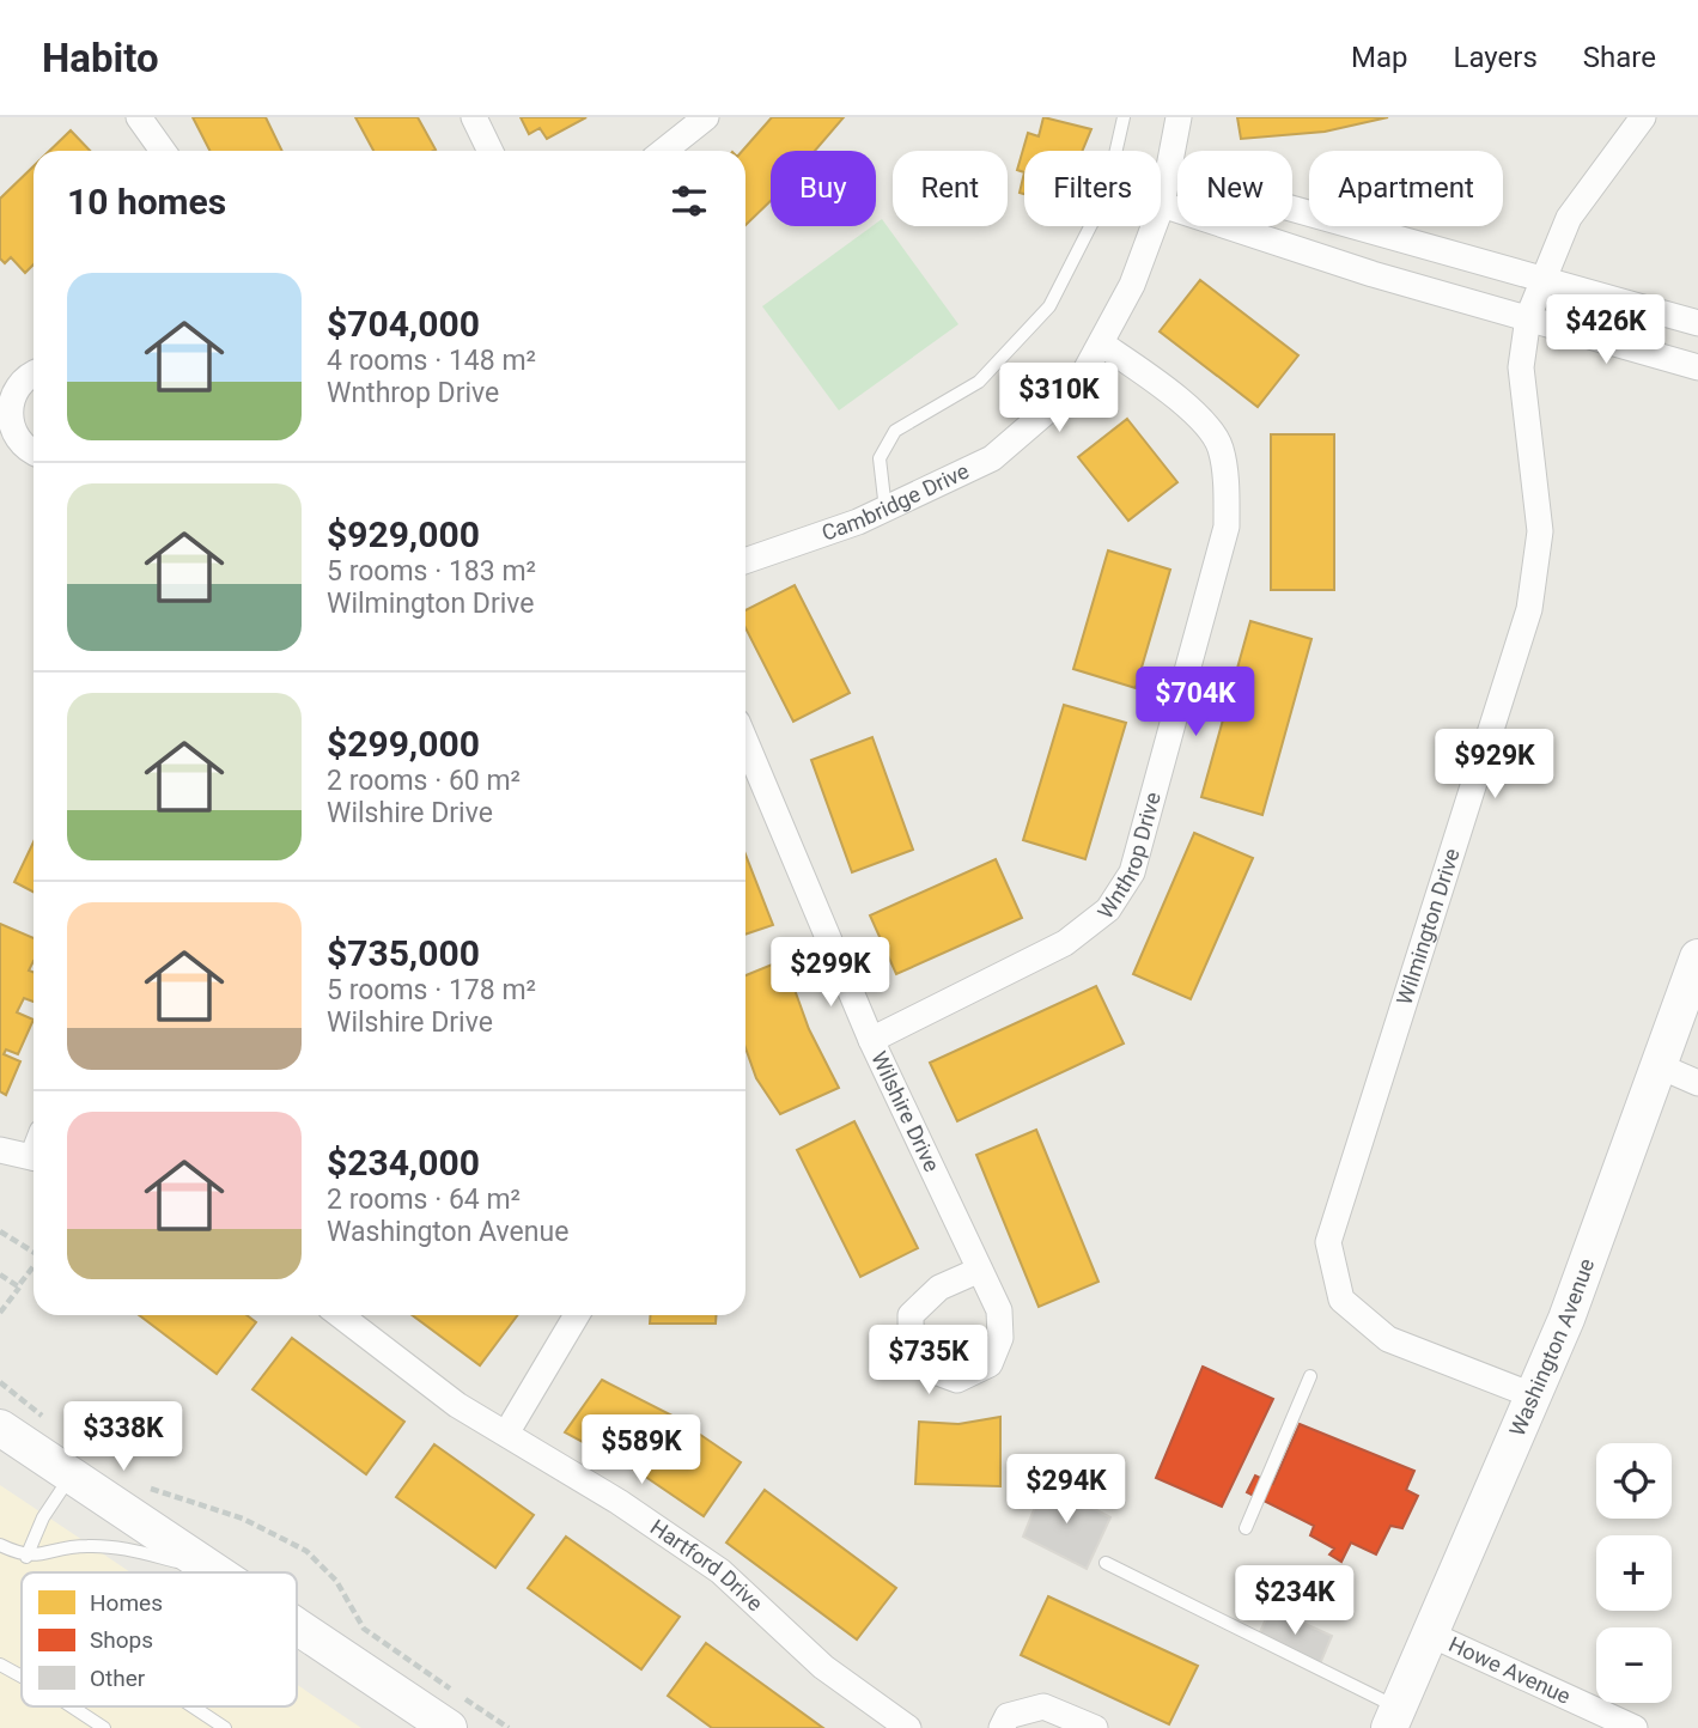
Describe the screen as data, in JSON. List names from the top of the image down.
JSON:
{
  "streets": {
    "main road": ["Washington Avenue"],
    "street": [
      "Cambridge Drive",
      "Wnthrop Drive",
      "Wilmington Drive",
      "Wilshire Drive",
      "Hartford Drive",
      "Howe Avenue"
    ]
  },
  "crossings": [
    ["Cambridge Drive", "Wnthrop Drive"],
    ["Wnthrop Drive", "Wilshire Drive"],
    ["Wilmington Drive", "Washington Avenue"],
    ["Washington Avenue", "Howe Avenue"]
  ],
  "legend": ["Homes", "Shops", "Other"],
  "page": {
    "header": "Habito",
    "nav": ["Map", "Layers", "Share"],
    "chip": [
      "Buy",
      "Rent",
      "Filters",
      "New",
      "Apartment"
    ],
    "heading": "10 homes",
    "list": [
      {
        "name": "$704,000",
        "note": "4 rooms · 148 m² · Wnthrop Drive"
      },
      {
        "name": "$929,000",
        "note": "5 rooms · 183 m² · Wilmington Drive"
      },
      {
        "name": "$299,000",
        "note": "2 rooms · 60 m² · Wilshire Drive"
      },
      {
        "name": "$735,000",
        "note": "5 rooms · 178 m² · Wilshire Drive"
      },
      {
        "name": "$234,000",
        "note": "2 rooms · 64 m² · Washington Avenue"
      }
    ],
    "price": [
      "$426K",
      "$310K",
      "$704K",
      "$929K",
      "$299K",
      "$735K",
      "$338K",
      "$589K",
      "$294K",
      "$234K"
    ],
    "map_buttons": ["+", "−"]
  }
}
